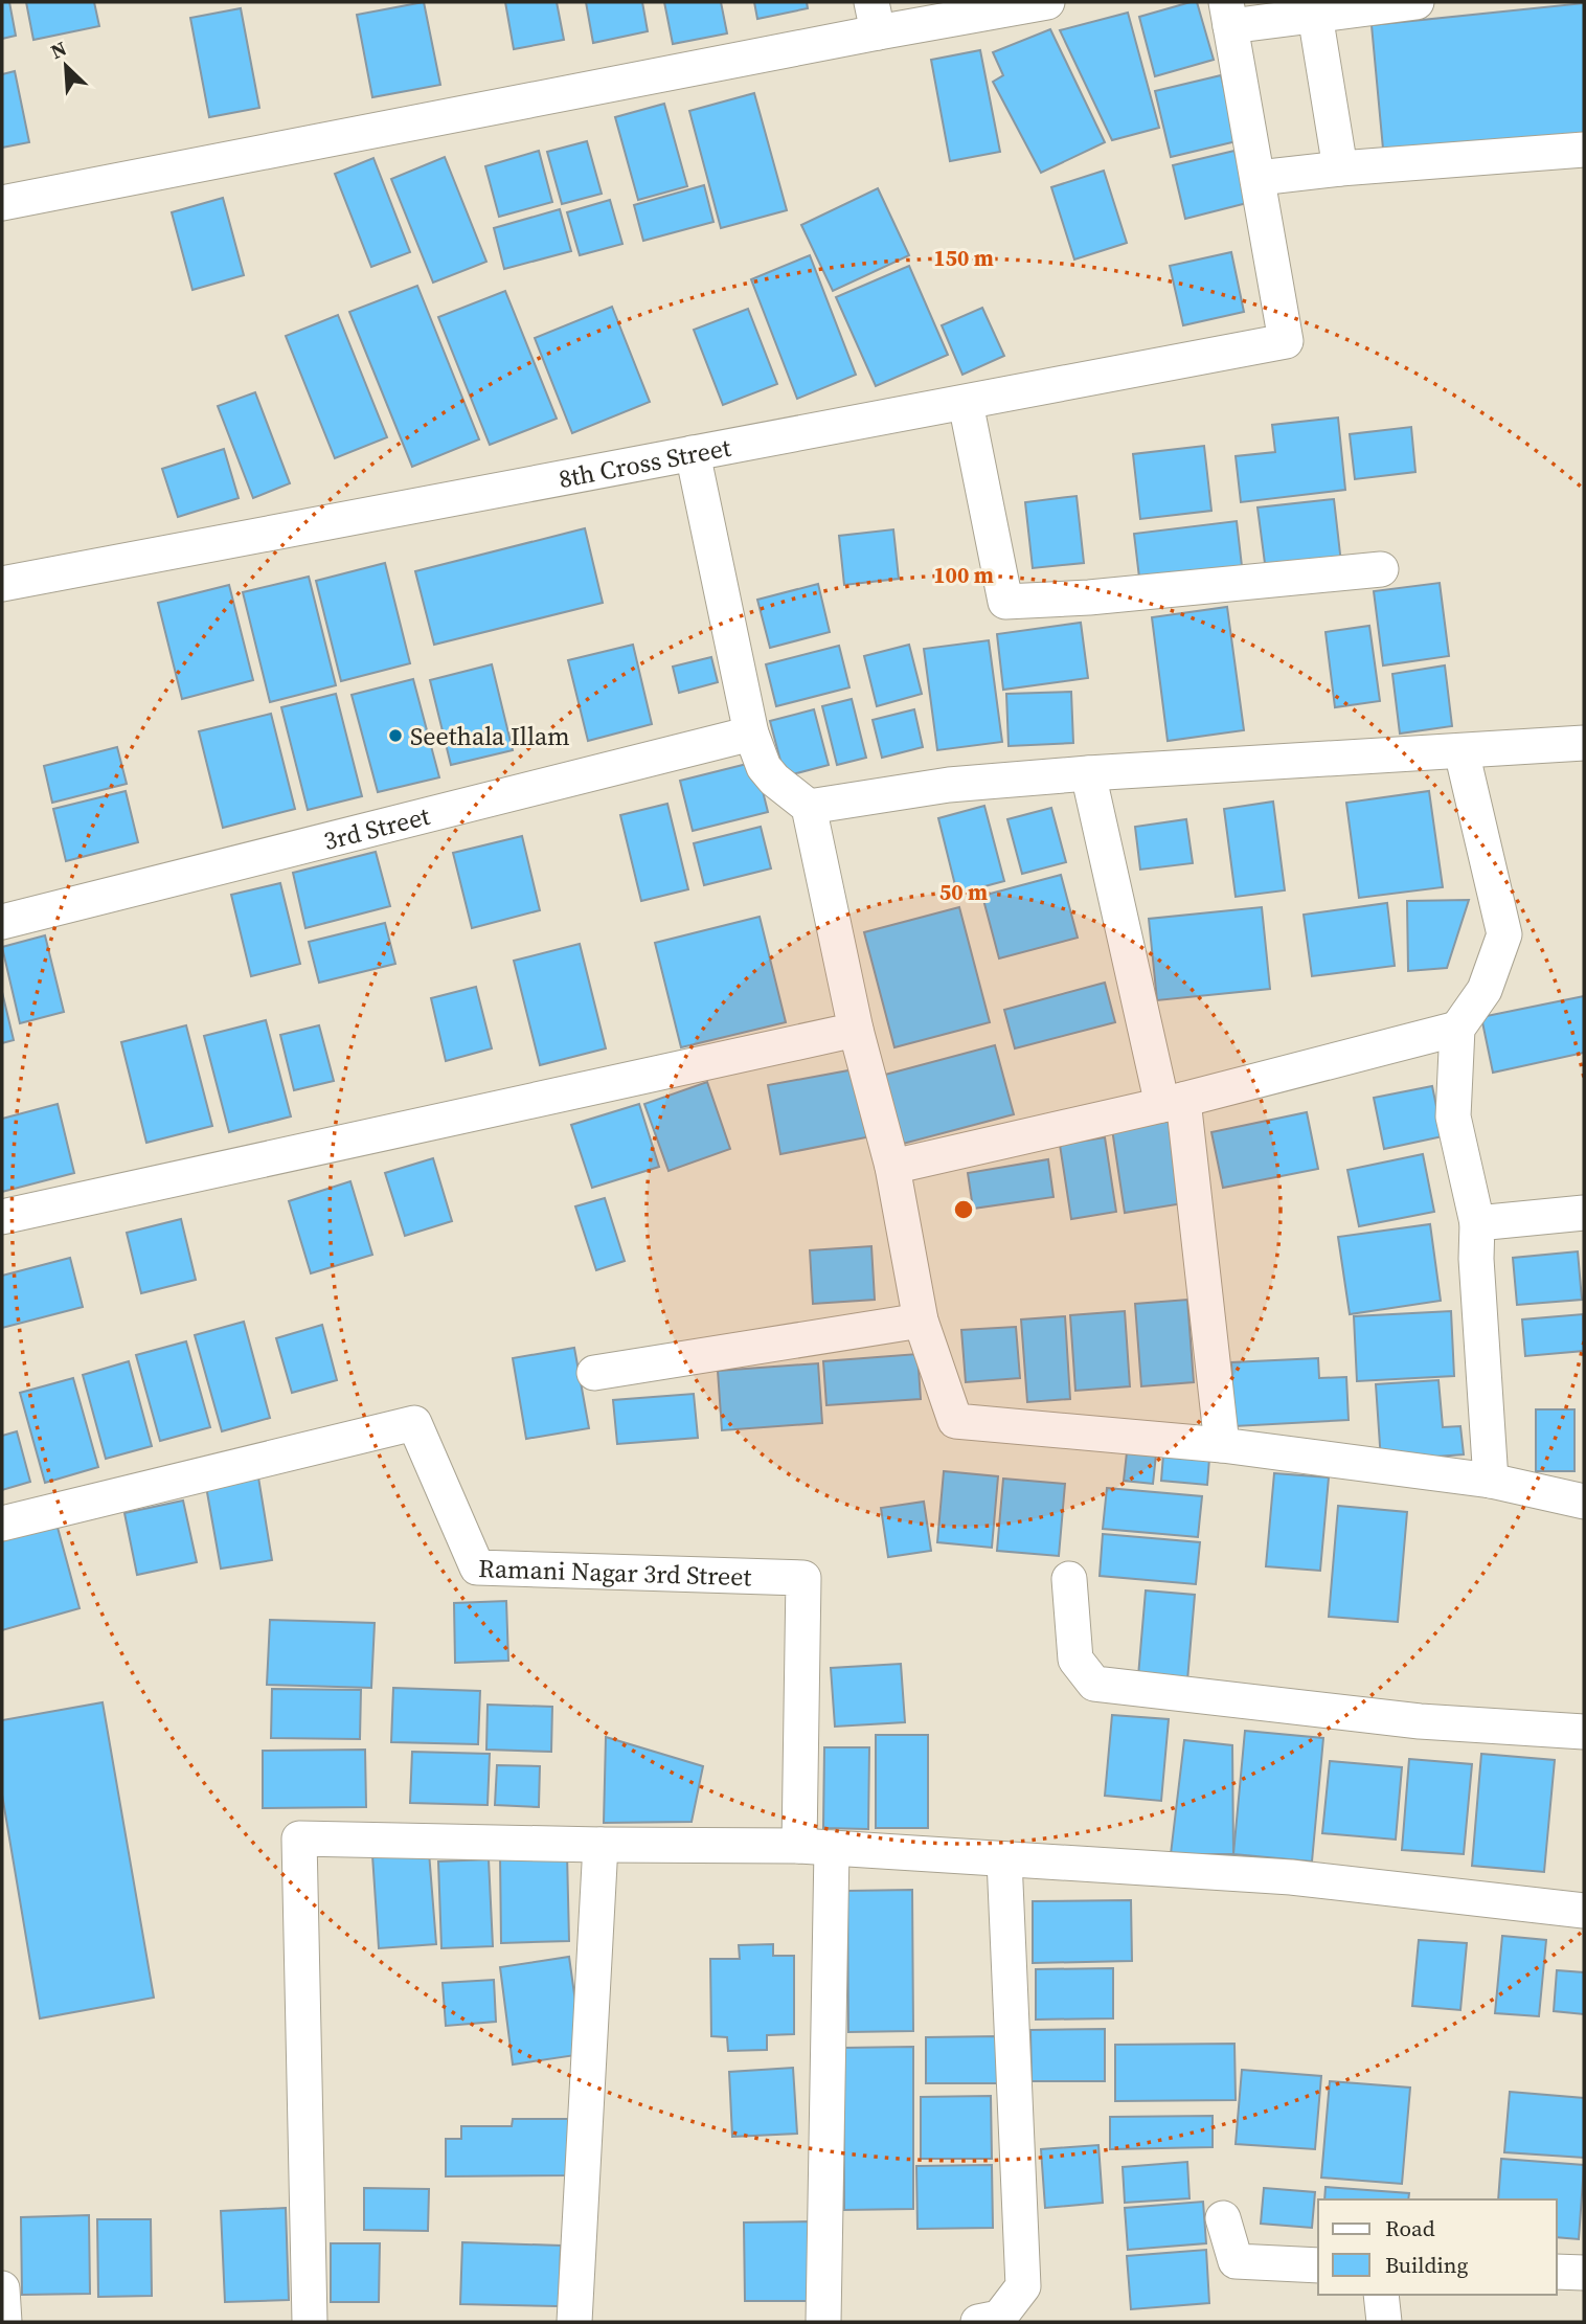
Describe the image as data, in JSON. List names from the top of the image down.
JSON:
{
  "streets": {
    "street": ["8th Cross Street", "3rd Street", "Ramani Nagar 3rd Street"]
  },
  "places": ["Seethala Illam"],
  "legend": ["Road", "Building"],
  "north": "top left",
  "rings": ["150 m", "100 m", "50 m"]
}
